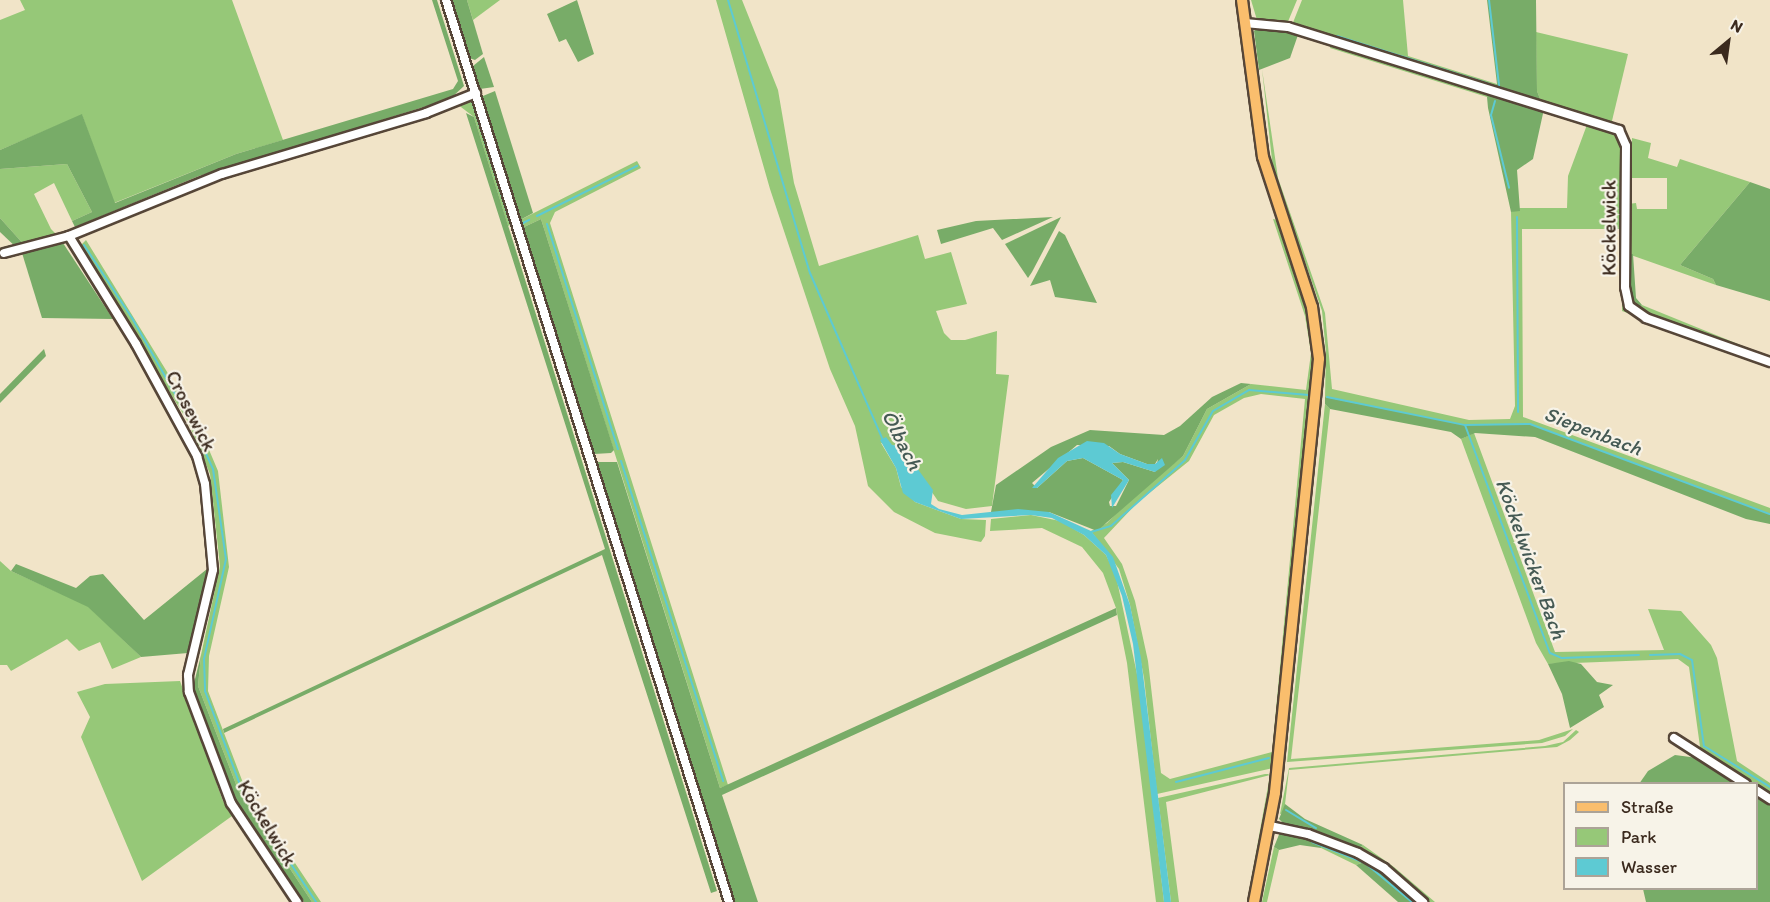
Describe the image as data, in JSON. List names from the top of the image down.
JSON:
{
  "streets": {
    "street": ["Köckelwick", "Crosewick"]
  },
  "crossings": [
    ["Köckelwick", "Crosewick"]
  ],
  "water": ["Siepenbach", "Ölbach", "Köckelwicker Bach"],
  "legend": ["Straße", "Park", "Wasser"],
  "north": "top right"
}
